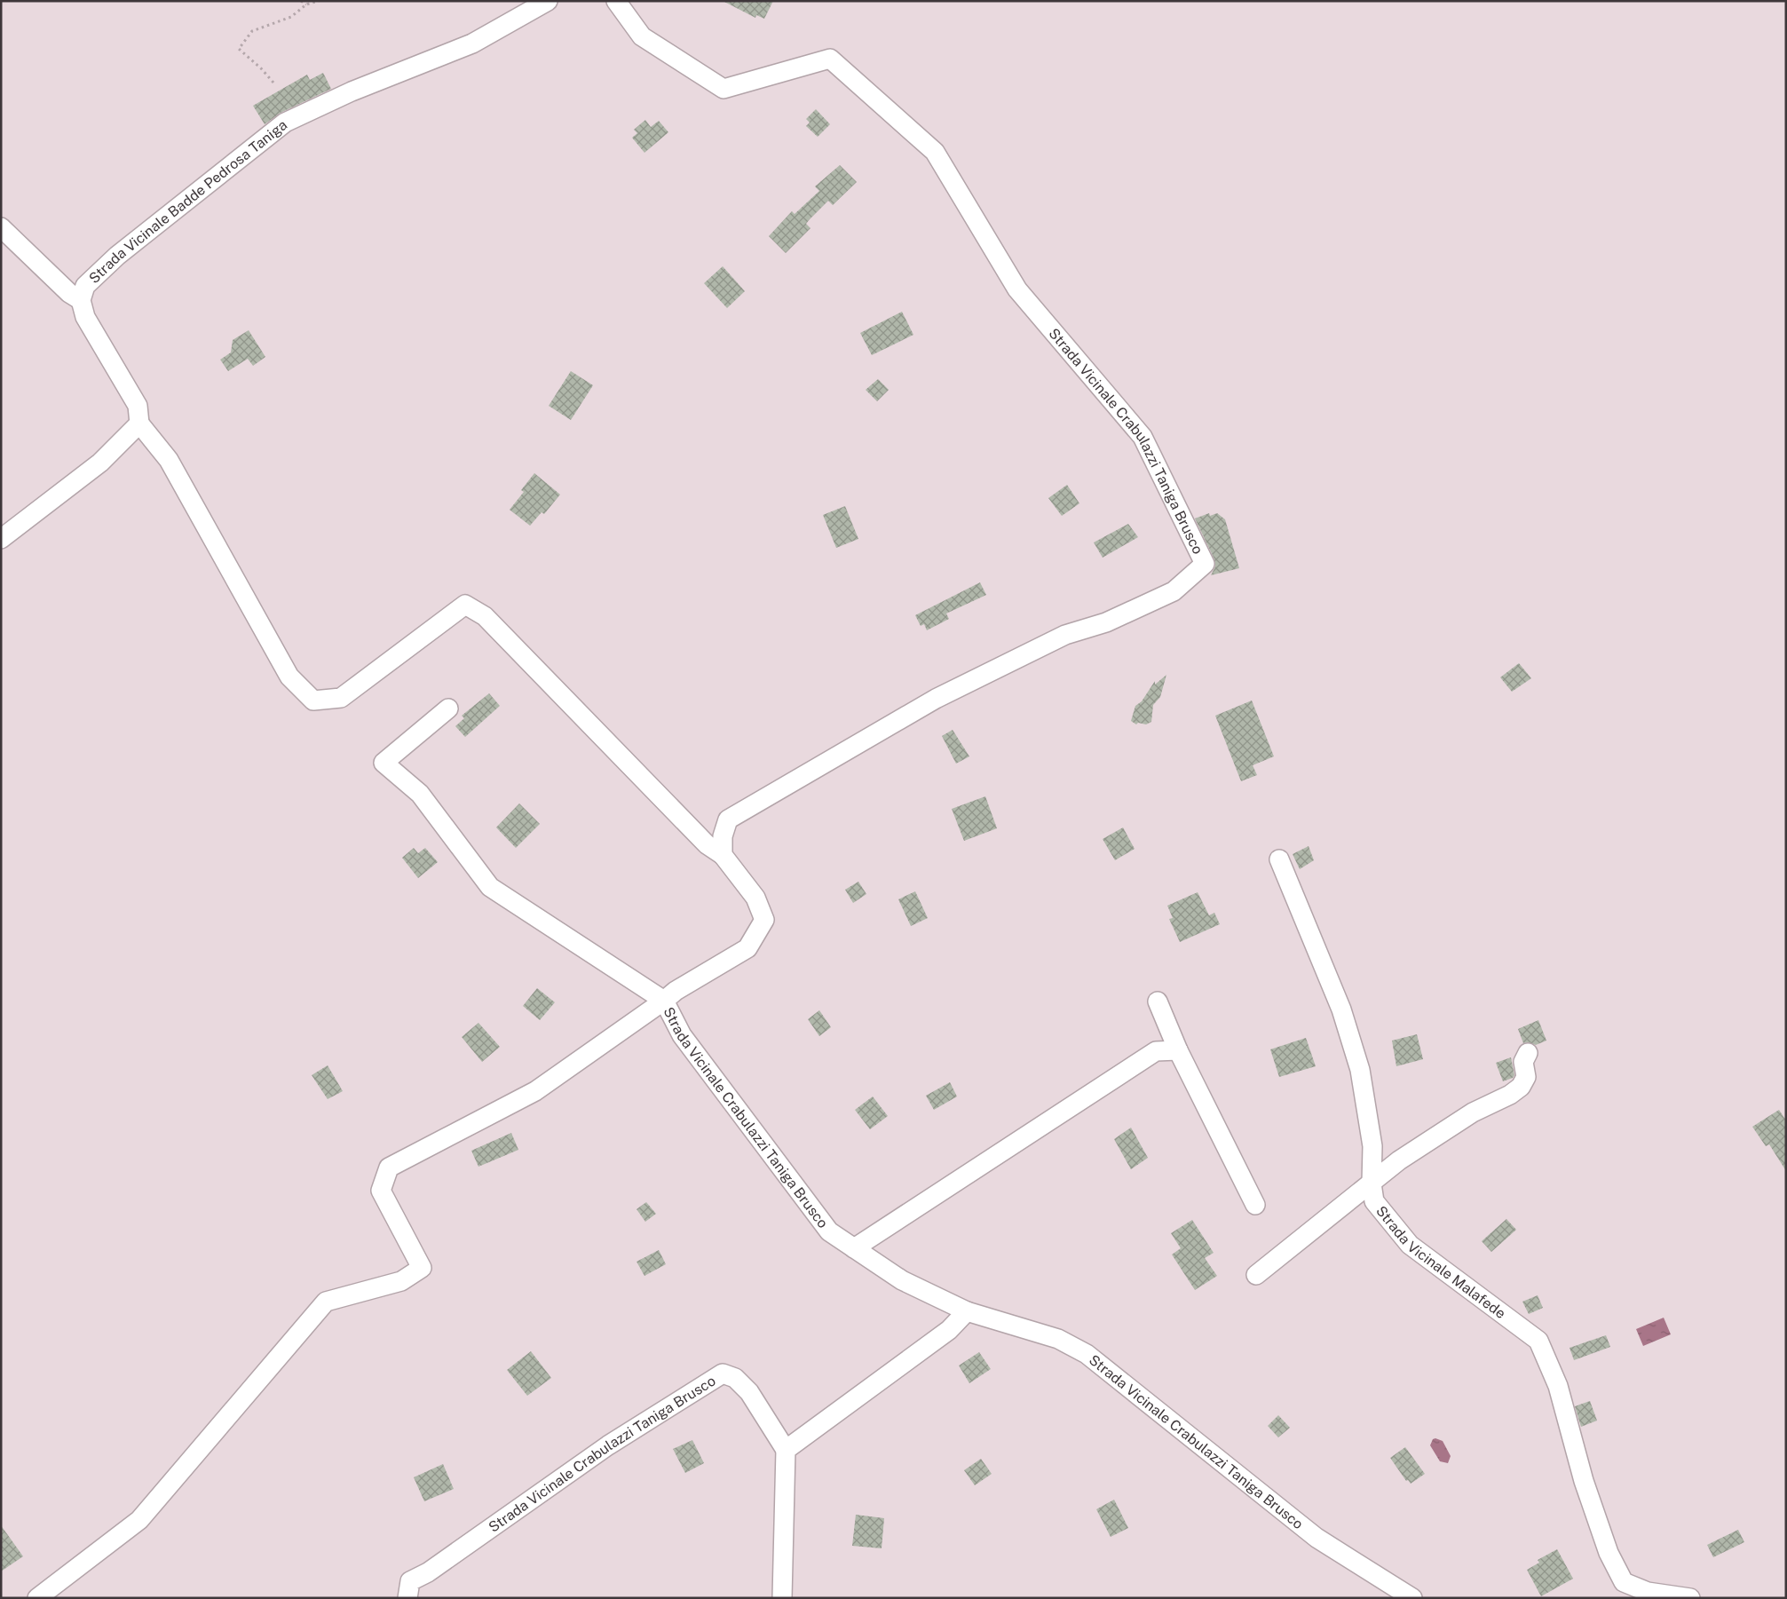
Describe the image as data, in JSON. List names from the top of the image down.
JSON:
{
  "streets": {
    "street": ["Strada Vicinale Badde Pedrosa Taniga", "Strada Vicinale Crabulazzi Taniga Brusco", "Strada Vicinale Malafede"]
  }
}
